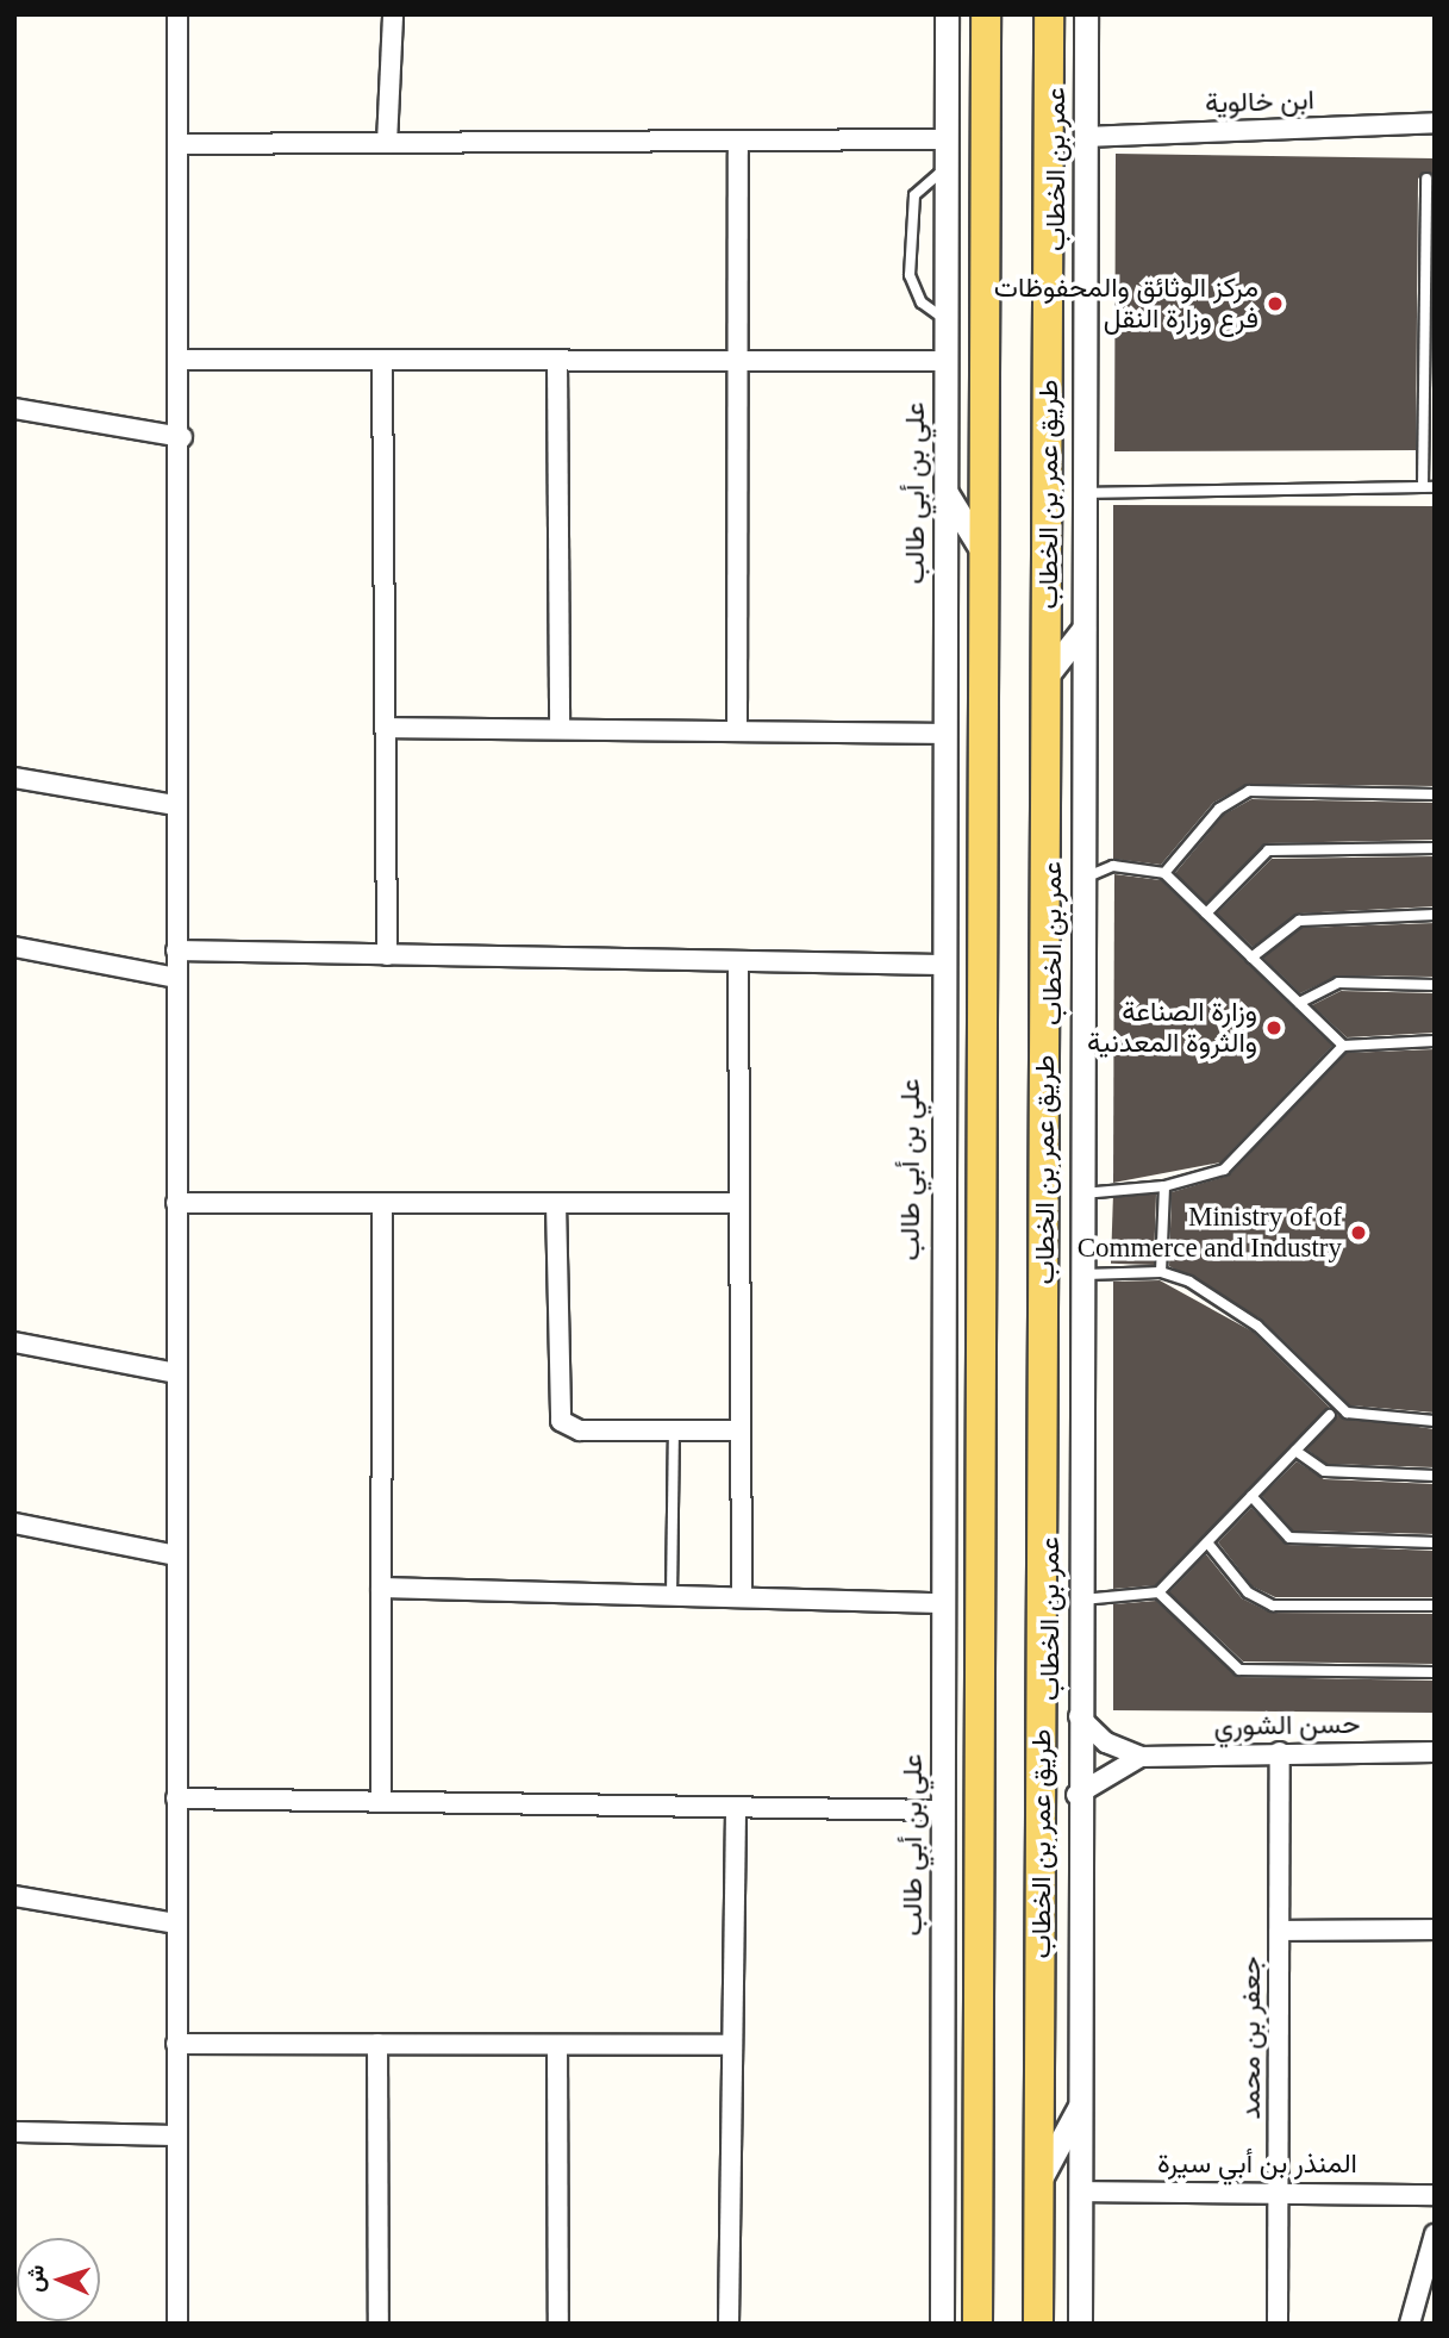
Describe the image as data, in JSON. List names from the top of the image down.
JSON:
{
  "streets": {
    "main road": ["طريق عمر بن الخطاب"],
    "street": [
      "ابن خالوية",
      "عمر بن الخطاب",
      "علي بن أبي طالب",
      "حسن الشوري",
      "جعفر بن محمد",
      "المنذر بن أبي سيرة"
    ]
  },
  "crossings": [
    ["ابن خالوية", "عمر بن الخطاب"],
    ["عمر بن الخطاب", "حسن الشوري"],
    ["عمر بن الخطاب", "المنذر بن أبي سيرة"],
    ["حسن الشوري", "جعفر بن محمد"],
    ["جعفر بن محمد", "المنذر بن أبي سيرة"]
  ],
  "places": ["مركز الوثائق والمحفوظات فرع وزارة النقل", "وزارة الصناعة والثروة المعدنية", "Ministry of of Commerce and Industry"],
  "north": "left"
}
